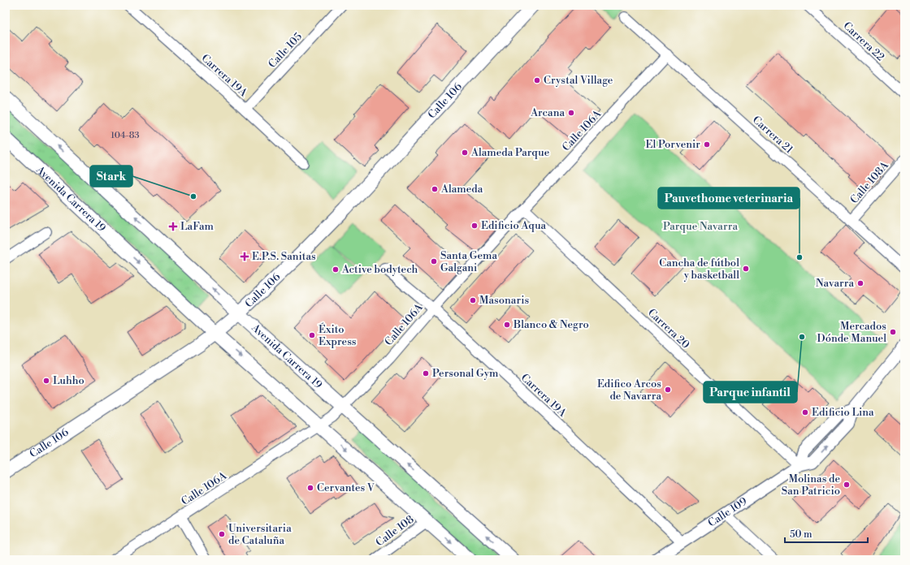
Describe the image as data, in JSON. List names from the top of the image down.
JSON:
{
  "streets": {
    "main road": ["Calle 106", "Avenida Carrera 19"],
    "street": [
      "Carrera 22",
      "Calle 105",
      "Carrera 19A",
      "Calle 106A",
      "Carrera 21",
      "Calle 108A",
      "Carrera 20",
      "Calle 109",
      "Calle 108"
    ]
  },
  "crossings": [
    ["Calle 105", "Carrera 19A"],
    ["Carrera 19A", "Calle 106A"],
    ["Carrera 19A", "Calle 109"],
    ["Calle 106", "Avenida Carrera 19"],
    ["Calle 106A", "Carrera 21"],
    ["Calle 106A", "Avenida Carrera 19"],
    ["Calle 106A", "Carrera 20"],
    ["Carrera 21", "Calle 108A"],
    ["Avenida Carrera 19", "Calle 108"],
    ["Carrera 20", "Calle 109"]
  ],
  "parks": ["Parque Navarra"],
  "places": {
    "other": [
      "Crystal Village",
      "Arcana",
      "El Porvenir",
      "Alameda Parque",
      "Alameda",
      "Stark",
      "Edificio Aqua",
      "Pauvethome veterinaria",
      "Santa Gema Galgani",
      "Cancha de fútbol y basketball",
      "Active bodytech",
      "Navarra",
      "Masonaris",
      "Blanco & Negro",
      "Mercados Dónde Manuel",
      "Éxito Express",
      "Parque infantil",
      "Personal Gym",
      "Luhho",
      "Edifico Arcos de Navarra",
      "Edificio Lina",
      "Molinas de San Patricio",
      "Cervantes V",
      "Universitaria de Cataluña"
    ],
    "health": ["LaFam", "E.P.S. Sanitas"]
  },
  "house_numbers": ["104-83"],
  "scale_bar": "50 m"
}
